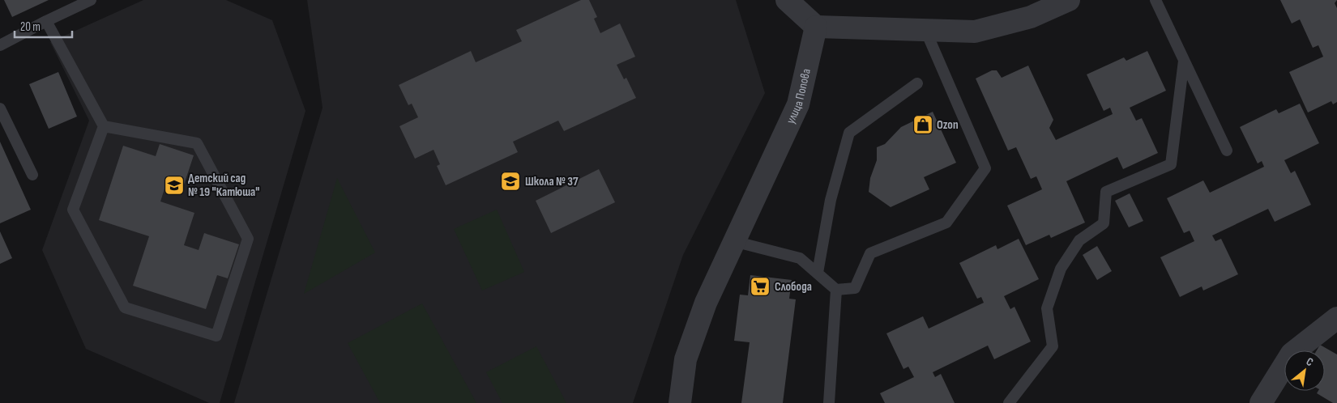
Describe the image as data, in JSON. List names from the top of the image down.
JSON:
{
  "streets": {
    "street": ["улица Попова"]
  },
  "places": {
    "shop": ["Ozon"],
    "school or university": ["Школа № 37", "Детский сад № 19 \"Катюша\""],
    "supermarket": ["Слобода"]
  },
  "scale_bar": "20 m",
  "north": "top right"
}
